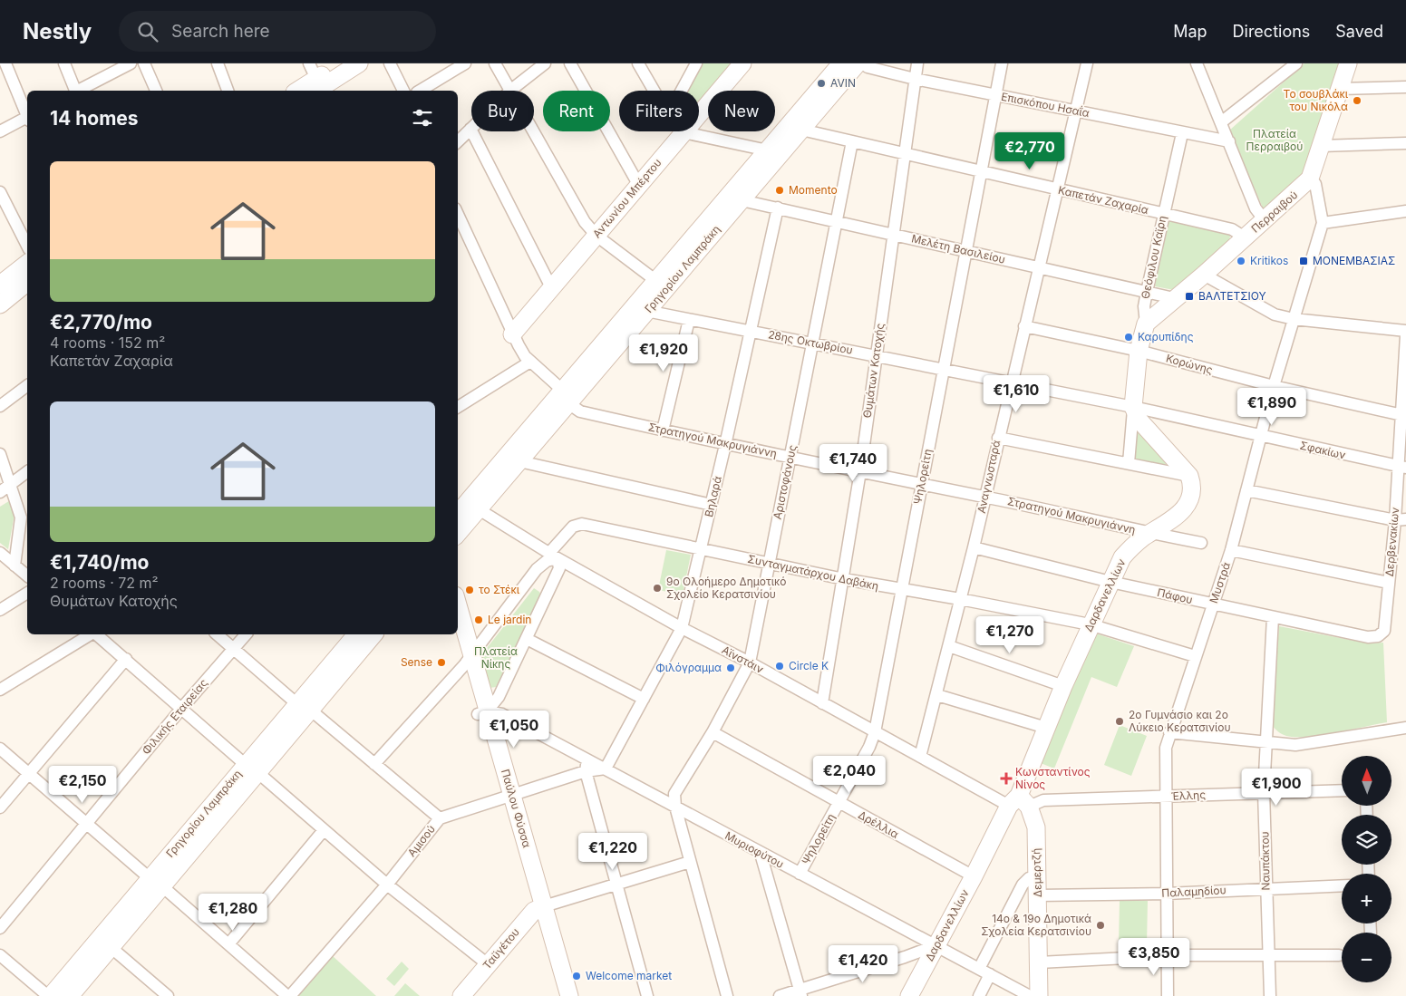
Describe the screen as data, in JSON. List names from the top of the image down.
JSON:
{
  "streets": {
    "street": [
      "Επισκόπου Ησαΐα",
      "Αντωνίου Μπέρτου",
      "Καπετάν Ζαχαρία",
      "Περραιβού",
      "Μελέτη Βασιλείου",
      "Θεόφιλου Καϊρη",
      "Γρηγορίου Λαμπράκη",
      "28ης Οκτωβρίου",
      "Κορώνης",
      "Θυμάτων Κατοχής",
      "Στρατηγού Μακρυγιάννη",
      "Σφακίων",
      "Ψηλορείτη",
      "Αναγνωσταρά",
      "Αριστοφάνους",
      "Βηλαρά",
      "Δερβενακίων",
      "Συνταγματάρχου Δαβάκη",
      "Μυστρά",
      "Δαρδανελλίων",
      "Πάφου",
      "Αϊνστάιν",
      "Φιλικής Εταιρείας",
      "Έλλης",
      "Παύλου Φύσσα",
      "Δρέλλια",
      "Αμισού",
      "Μυριοφύτου",
      "Ναυπάκτου",
      "Δεμερτζή",
      "Παλαμηδίου",
      "Ταϋγέτου"
    ]
  },
  "crossings": [
    ["Επισκόπου Ησαΐα", "Θεόφιλου Καϊρη"],
    ["Επισκόπου Ησαΐα", "Θυμάτων Κατοχής"],
    ["Επισκόπου Ησαΐα", "Ψηλορείτη"],
    ["Επισκόπου Ησαΐα", "Αναγνωσταρά"],
    ["Αντωνίου Μπέρτου", "Στρατηγού Μακρυγιάννη"],
    ["Καπετάν Ζαχαρία", "Περραιβού"],
    ["Καπετάν Ζαχαρία", "Θεόφιλου Καϊρη"],
    ["Καπετάν Ζαχαρία", "Γρηγορίου Λαμπράκη"],
    ["Καπετάν Ζαχαρία", "Θυμάτων Κατοχής"],
    ["Καπετάν Ζαχαρία", "Ψηλορείτη"],
    ["Καπετάν Ζαχαρία", "Αναγνωσταρά"],
    ["Καπετάν Ζαχαρία", "Αριστοφάνους"],
    ["Περραιβού", "Μελέτη Βασιλείου"],
    ["Περραιβού", "Θεόφιλου Καϊρη"],
    ["Περραιβού", "Μυστρά"],
    ["Μελέτη Βασιλείου", "Θεόφιλου Καϊρη"],
    ["Μελέτη Βασιλείου", "Γρηγορίου Λαμπράκη"],
    ["Μελέτη Βασιλείου", "Θυμάτων Κατοχής"],
    ["Μελέτη Βασιλείου", "Ψηλορείτη"],
    ["Μελέτη Βασιλείου", "Αναγνωσταρά"],
    ["Μελέτη Βασιλείου", "Αριστοφάνους"],
    ["Μελέτη Βασιλείου", "Βηλαρά"],
    ["Θεόφιλου Καϊρη", "28ης Οκτωβρίου"],
    ["Θεόφιλου Καϊρη", "Κορώνης"],
    ["Θεόφιλου Καϊρη", "Σφακίων"],
    ["Γρηγορίου Λαμπράκη", "28ης Οκτωβρίου"],
    ["Γρηγορίου Λαμπράκη", "Στρατηγού Μακρυγιάννη"],
    ["Γρηγορίου Λαμπράκη", "Αϊνστάιν"],
    ["28ης Οκτωβρίου", "Θυμάτων Κατοχής"],
    ["28ης Οκτωβρίου", "Σφακίων"],
    ["28ης Οκτωβρίου", "Ψηλορείτη"],
    ["28ης Οκτωβρίου", "Αναγνωσταρά"],
    ["28ης Οκτωβρίου", "Αριστοφάνους"],
    ["28ης Οκτωβρίου", "Βηλαρά"],
    ["Κορώνης", "Αναγνωσταρά"],
    ["Κορώνης", "Δερβενακίων"],
    ["Κορώνης", "Μυστρά"],
    ["Θυμάτων Κατοχής", "Στρατηγού Μακρυγιάννη"],
    ["Θυμάτων Κατοχής", "Συνταγματάρχου Δαβάκη"],
    ["Θυμάτων Κατοχής", "Αϊνστάιν"],
    ["Στρατηγού Μακρυγιάννη", "Ψηλορείτη"],
    ["Στρατηγού Μακρυγιάννη", "Αναγνωσταρά"],
    ["Στρατηγού Μακρυγιάννη", "Αριστοφάνους"],
    ["Στρατηγού Μακρυγιάννη", "Βηλαρά"],
    ["Στρατηγού Μακρυγιάννη", "Δαρδανελλίων"],
    ["Σφακίων", "Δερβενακίων"],
    ["Σφακίων", "Μυστρά"],
    ["Ψηλορείτη", "Συνταγματάρχου Δαβάκη"],
    ["Ψηλορείτη", "Αϊνστάιν"],
    ["Ψηλορείτη", "Δρέλλια"],
    ["Ψηλορείτη", "Μυριοφύτου"],
    ["Αναγνωσταρά", "Συνταγματάρχου Δαβάκη"],
    ["Αναγνωσταρά", "Πάφου"],
    ["Αναγνωσταρά", "Αϊνστάιν"],
    ["Αριστοφάνους", "Συνταγματάρχου Δαβάκη"],
    ["Αριστοφάνους", "Αϊνστάιν"],
    ["Αριστοφάνους", "Δρέλλια"],
    ["Αριστοφάνους", "Μυριοφύτου"],
    ["Βηλαρά", "Συνταγματάρχου Δαβάκη"],
    ["Βηλαρά", "Αϊνστάιν"],
    ["Βηλαρά", "Μυριοφύτου"],
    ["Δερβενακίων", "Πάφου"],
    ["Συνταγματάρχου Δαβάκη", "Μυστρά"],
    ["Συνταγματάρχου Δαβάκη", "Δαρδανελλίων"],
    ["Συνταγματάρχου Δαβάκη", "Αϊνστάιν"],
    ["Μυστρά", "Πάφου"],
    ["Μυστρά", "Έλλης"],
    ["Μυστρά", "Παλαμηδίου"],
    ["Δαρδανελλίων", "Πάφου"],
    ["Δαρδανελλίων", "Αϊνστάιν"],
    ["Δαρδανελλίων", "Έλλης"],
    ["Δαρδανελλίων", "Δρέλλια"],
    ["Δαρδανελλίων", "Μυριοφύτου"],
    ["Δαρδανελλίων", "Δεμερτζή"],
    ["Πάφου", "Ναυπάκτου"],
    ["Αϊνστάιν", "Έλλης"],
    ["Αϊνστάιν", "Δεμερτζή"],
    ["Έλλης", "Ναυπάκτου"],
    ["Έλλης", "Δεμερτζή"],
    ["Παύλου Φύσσα", "Αμισού"],
    ["Παύλου Φύσσα", "Μυριοφύτου"],
    ["Παύλου Φύσσα", "Ταϋγέτου"],
    ["Αμισού", "Μυριοφύτου"],
    ["Ναυπάκτου", "Παλαμηδίου"],
    ["Δεμερτζή", "Παλαμηδίου"]
  ],
  "parks": ["Πλατεία Περραιβού", "Πλατεία Νίκης"],
  "places": {
    "other": [
      "AVIN",
      "Το σουβλάκι του Νικόλα",
      "Momento",
      "Kritikos",
      "Καρυπίδης",
      "9ο Ολοήμερο Δημοτικό Σχολείο Κερατσινίου",
      "το Στέκι",
      "Le jardin",
      "Sense",
      "Circle K",
      "Φιλόγραμμα",
      "2ο Γυμνάσιο και 2ο Λύκειο Κερατσινίου",
      "14ο & 19ο Δημοτικά Σχολεία Κερατσινίου",
      "Welcome market"
    ],
    "transit": ["ΜΟΝΕΜΒΑΣΙΑΣ", "ΒΑΛΤΕΤΣΙΟΥ"],
    "health": ["Κωνσταντίνος Νίνος"]
  },
  "north": "top",
  "page": {
    "header": "Nestly",
    "search": "Search here",
    "nav": ["Map", "Directions", "Saved"],
    "chip": [
      "Buy",
      "Rent",
      "Filters",
      "New"
    ],
    "heading": "14 homes",
    "price": [
      "€2,770",
      "€1,920",
      "€1,610",
      "€1,890",
      "€1,740",
      "€1,270",
      "€1,050",
      "€2,040",
      "€2,150",
      "€1,900",
      "€1,220",
      "€1,280",
      "€3,850",
      "€1,420"
    ],
    "list": [
      {
        "name": "€2,770/mo",
        "note": "4 rooms · 152 m² · Καπετάν Ζαχαρία"
      },
      {
        "name": "€1,740/mo",
        "note": "2 rooms · 72 m² · Θυμάτων Κατοχής"
      }
    ],
    "map_buttons": ["+", "−"]
  }
}
